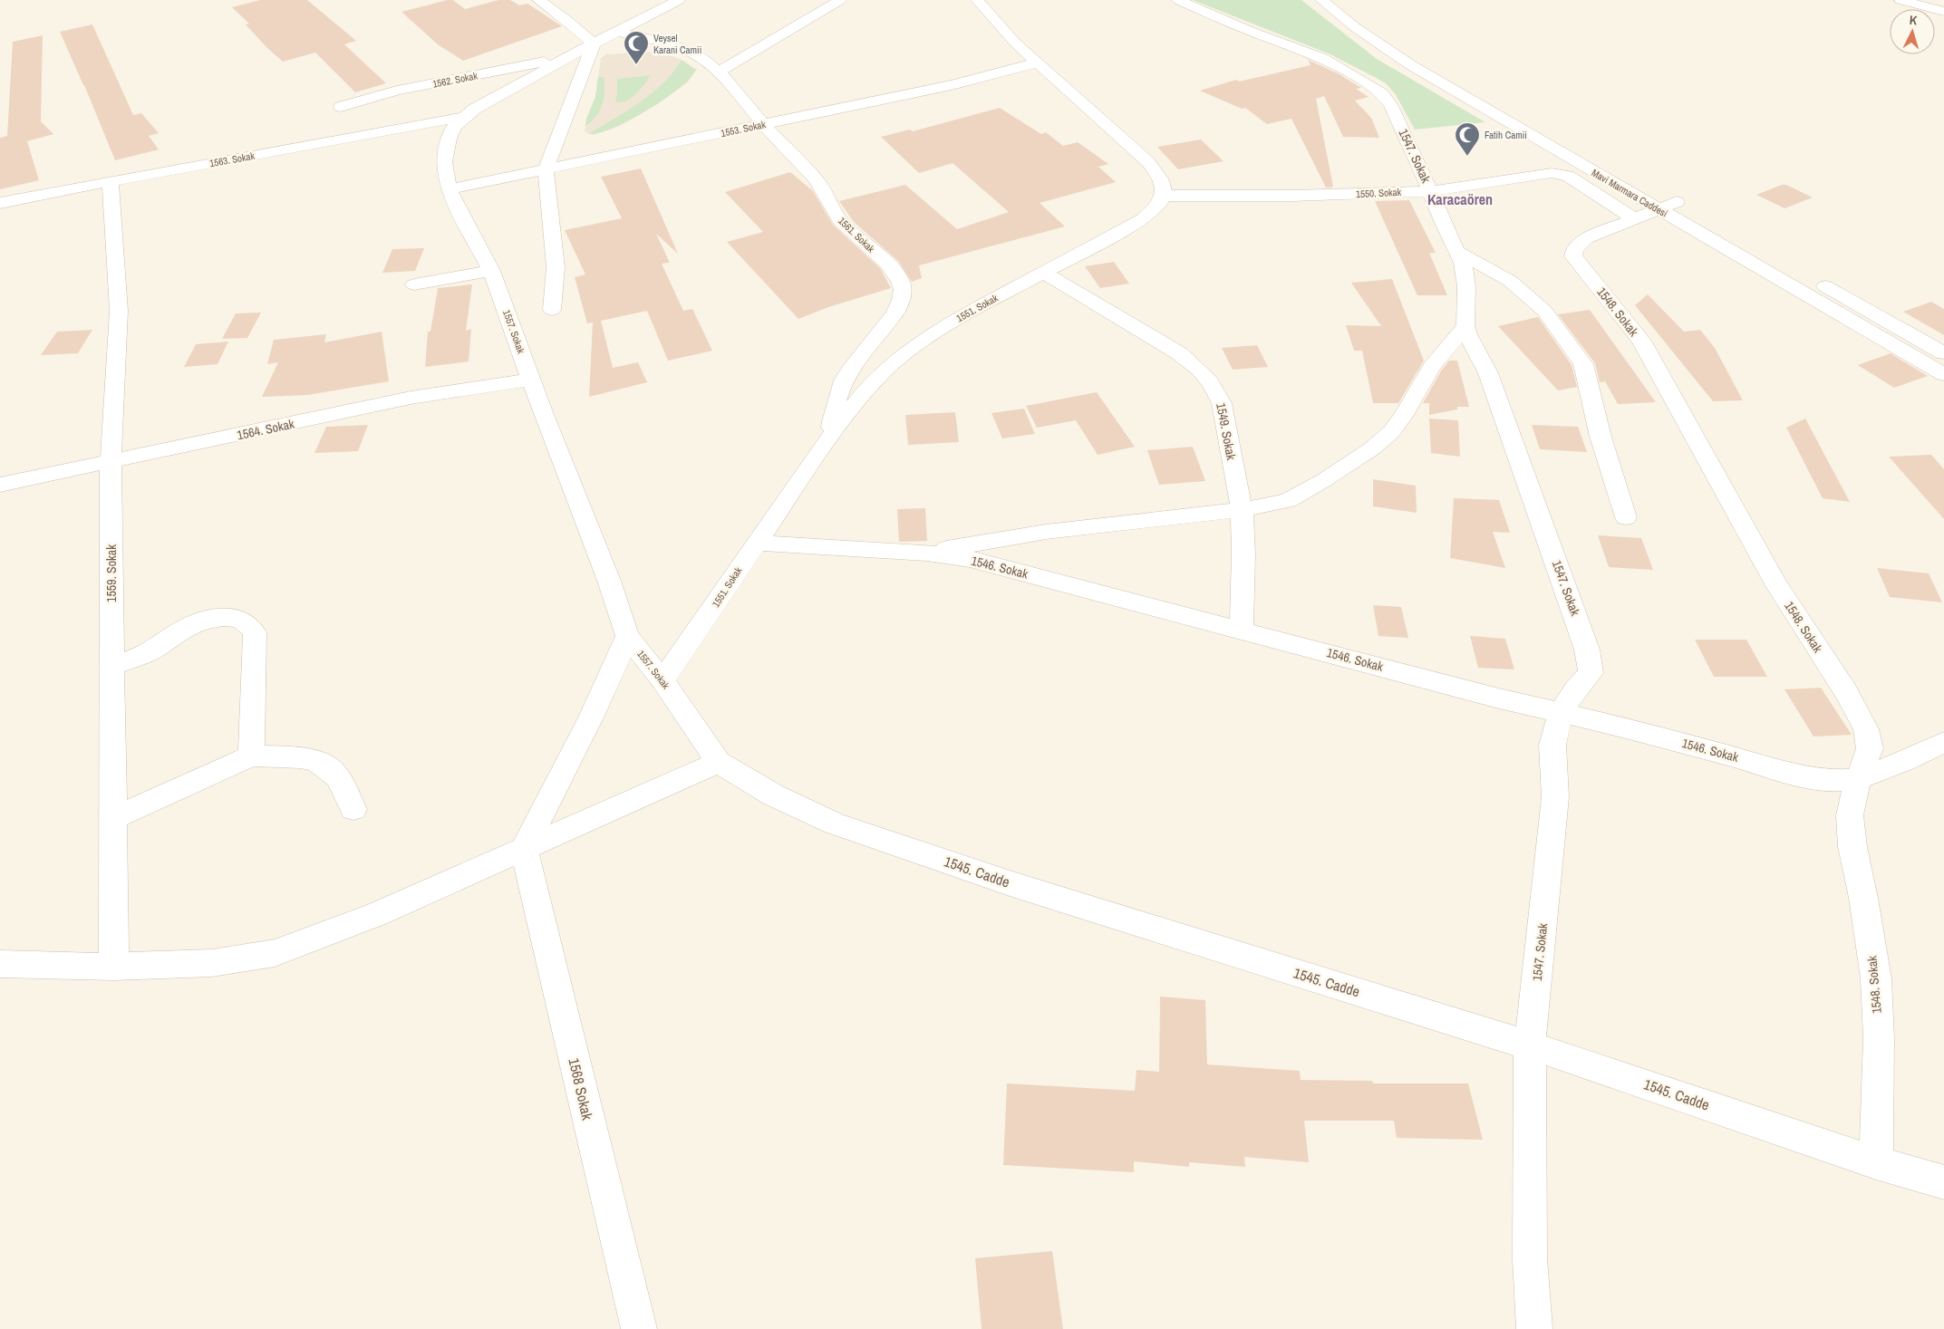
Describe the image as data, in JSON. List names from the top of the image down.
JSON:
{
  "streets": {
    "street": [
      "1562. Sokak",
      "1553. Sokak",
      "1547. Sokak",
      "1563. Sokak",
      "1550. Sokak",
      "Mavi Marmara Caddesi",
      "1561. Sokak",
      "1551. Sokak",
      "1548. Sokak",
      "1557. Sokak",
      "1564. Sokak",
      "1549. Sokak",
      "1546. Sokak",
      "1559. Sokak",
      "1545. Cadde",
      "1568 Sokak"
    ]
  },
  "crossings": [
    ["1562. Sokak", "1557. Sokak"],
    ["1553. Sokak", "1561. Sokak"],
    ["1553. Sokak", "1557. Sokak"],
    ["1547. Sokak", "1550. Sokak"],
    ["1547. Sokak", "1546. Sokak"],
    ["1547. Sokak", "1545. Cadde"],
    ["1563. Sokak", "1557. Sokak"],
    ["1563. Sokak", "1559. Sokak"],
    ["1550. Sokak", "1551. Sokak"],
    ["1550. Sokak", "1548. Sokak"],
    ["Mavi Marmara Caddesi", "1548. Sokak"],
    ["1561. Sokak", "1551. Sokak"],
    ["1561. Sokak", "1557. Sokak"],
    ["1551. Sokak", "1557. Sokak"],
    ["1551. Sokak", "1549. Sokak"],
    ["1551. Sokak", "1546. Sokak"],
    ["1548. Sokak", "1546. Sokak"],
    ["1548. Sokak", "1545. Cadde"],
    ["1557. Sokak", "1564. Sokak"],
    ["1557. Sokak", "1545. Cadde"],
    ["1564. Sokak", "1559. Sokak"],
    ["1549. Sokak", "1546. Sokak"]
  ],
  "districts": ["Karacaören"],
  "places": {
    "mosque": ["Veysel Karani Camii", "Fatih Camii"]
  },
  "north": "top"
}
